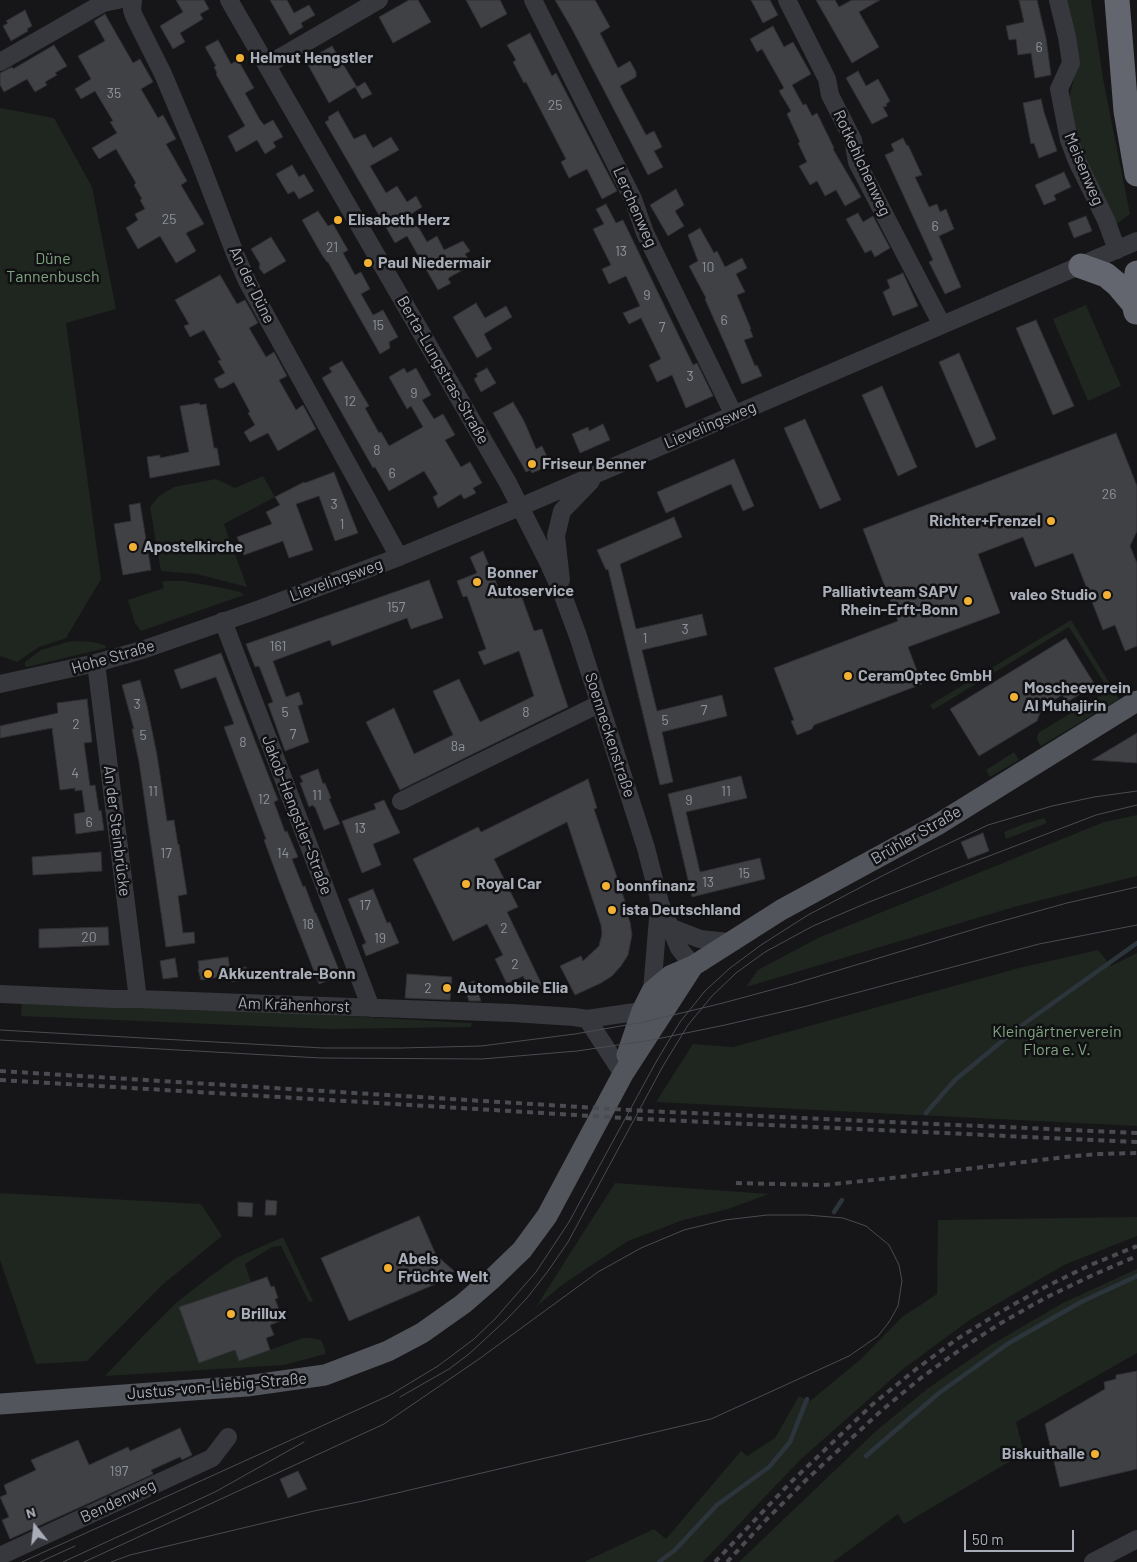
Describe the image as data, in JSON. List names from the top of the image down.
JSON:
{
  "streets": {
    "main road": ["Brühler Straße", "Justus-von-Liebig-Straße"],
    "street": [
      "Rotkehlchenweg",
      "Meisenweg",
      "Lerchenweg",
      "An der Düne",
      "Berta-Lungstras-Straße",
      "Lievelingsweg",
      "Hohe Straße",
      "Soenneckenstraße",
      "Jakob-Hengstler-Straße",
      "An der Steinbrücke",
      "Am Krähenhorst",
      "Bendenweg"
    ]
  },
  "crossings": [
    ["Rotkehlchenweg", "Lievelingsweg"],
    ["Meisenweg", "Lievelingsweg"],
    ["Lerchenweg", "Lievelingsweg"],
    ["An der Düne", "Lievelingsweg"],
    ["Berta-Lungstras-Straße", "Lievelingsweg"],
    ["Berta-Lungstras-Straße", "Soenneckenstraße"],
    ["Lievelingsweg", "Hohe Straße"],
    ["Lievelingsweg", "Soenneckenstraße"],
    ["Lievelingsweg", "Jakob-Hengstler-Straße"],
    ["Hohe Straße", "Jakob-Hengstler-Straße"],
    ["Hohe Straße", "An der Steinbrücke"],
    ["Soenneckenstraße", "Brühler Straße"],
    ["Soenneckenstraße", "Justus-von-Liebig-Straße"],
    ["Jakob-Hengstler-Straße", "Am Krähenhorst"],
    ["An der Steinbrücke", "Am Krähenhorst"],
    ["Brühler Straße", "Justus-von-Liebig-Straße"],
    ["Am Krähenhorst", "Justus-von-Liebig-Straße"]
  ],
  "parks": ["Düne Tannenbusch", "Kleingärtnerverein Flora e. V."],
  "places": [
    "Helmut Hengstler",
    "Elisabeth Herz",
    "Paul Niedermair",
    "Friseur Benner",
    "Richter+Frenzel",
    "Apostelkirche",
    "Bonner Autoservice",
    "valeo Studio",
    "Palliativteam SAPV Rhein-Erft-Bonn",
    "CeramOptec GmbH",
    "Moscheeverein Al Muhajirin",
    "Royal Car",
    "bonnfinanz",
    "ista Deutschland",
    "Akkuzentrale-Bonn",
    "Automobile Elia",
    "Abels Früchte Welt",
    "Brillux",
    "Biskuithalle"
  ],
  "house_numbers": [
    "6",
    "35",
    "25",
    "25",
    "6",
    "21",
    "13",
    "10",
    "9",
    "6",
    "15",
    "7",
    "3",
    "9",
    "12",
    "8",
    "6",
    "26",
    "3",
    "1",
    "157",
    "3",
    "1",
    "161",
    "3",
    "7",
    "5",
    "8",
    "5",
    "2",
    "7",
    "5",
    "8",
    "8a",
    "4",
    "11",
    "11",
    "11",
    "12",
    "9",
    "6",
    "13",
    "17",
    "14",
    "15",
    "13",
    "17",
    "18",
    "2",
    "20",
    "19",
    "2",
    "2",
    "197"
  ],
  "scale_bar": "50 m",
  "north": "top"
}
